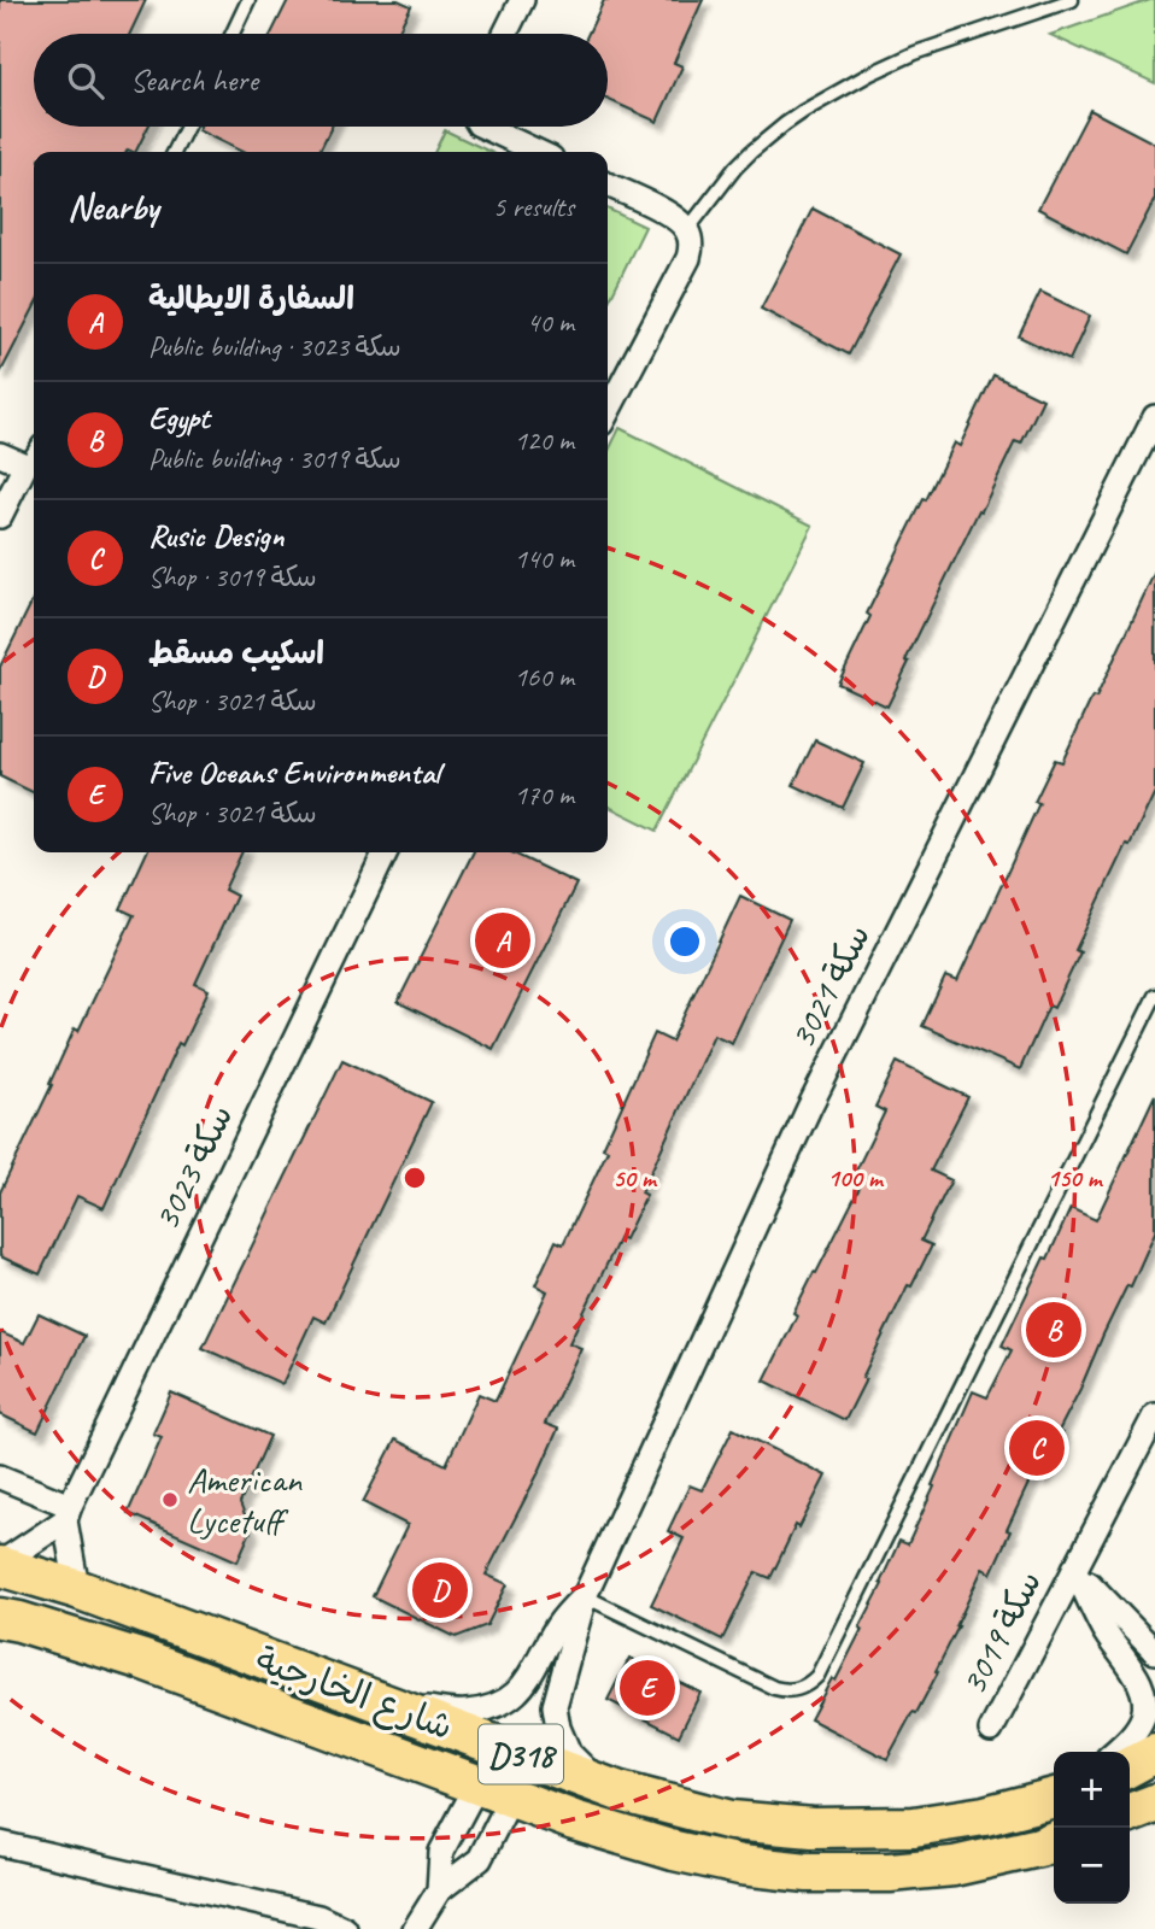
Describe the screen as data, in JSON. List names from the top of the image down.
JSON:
{
  "streets": {
    "main road": ["شارع الخارجية", "D318"],
    "street": ["سكة 3021", "سكة 3023", "سكة 3019"]
  },
  "crossings": [
    ["سكة 3021", "شارع الخارجية"]
  ],
  "places": ["American Lycetuff"],
  "page": {
    "search": "Search here",
    "heading": ["Nearby", "5 results"],
    "list": [
      {
        "mark": "A",
        "name": "السفارة الايطالية",
        "note": "Public building · سكة 3023",
        "value": "40 m"
      },
      {
        "mark": "B",
        "name": "Egypt",
        "note": "Public building · سكة 3019",
        "value": "120 m"
      },
      {
        "mark": "C",
        "name": "Rusic Design",
        "note": "Shop · سكة 3019",
        "value": "140 m"
      },
      {
        "mark": "D",
        "name": "اسكيب مسقط",
        "note": "Shop · سكة 3021",
        "value": "160 m"
      },
      {
        "mark": "E",
        "name": "Five Oceans Environmental",
        "note": "Shop · سكة 3021",
        "value": "170 m"
      }
    ],
    "pins": [
      "A",
      "B",
      "C",
      "D",
      "E"
    ],
    "map_buttons": ["+", "−"]
  },
  "rings": ["50 m", "100 m", "150 m"]
}
